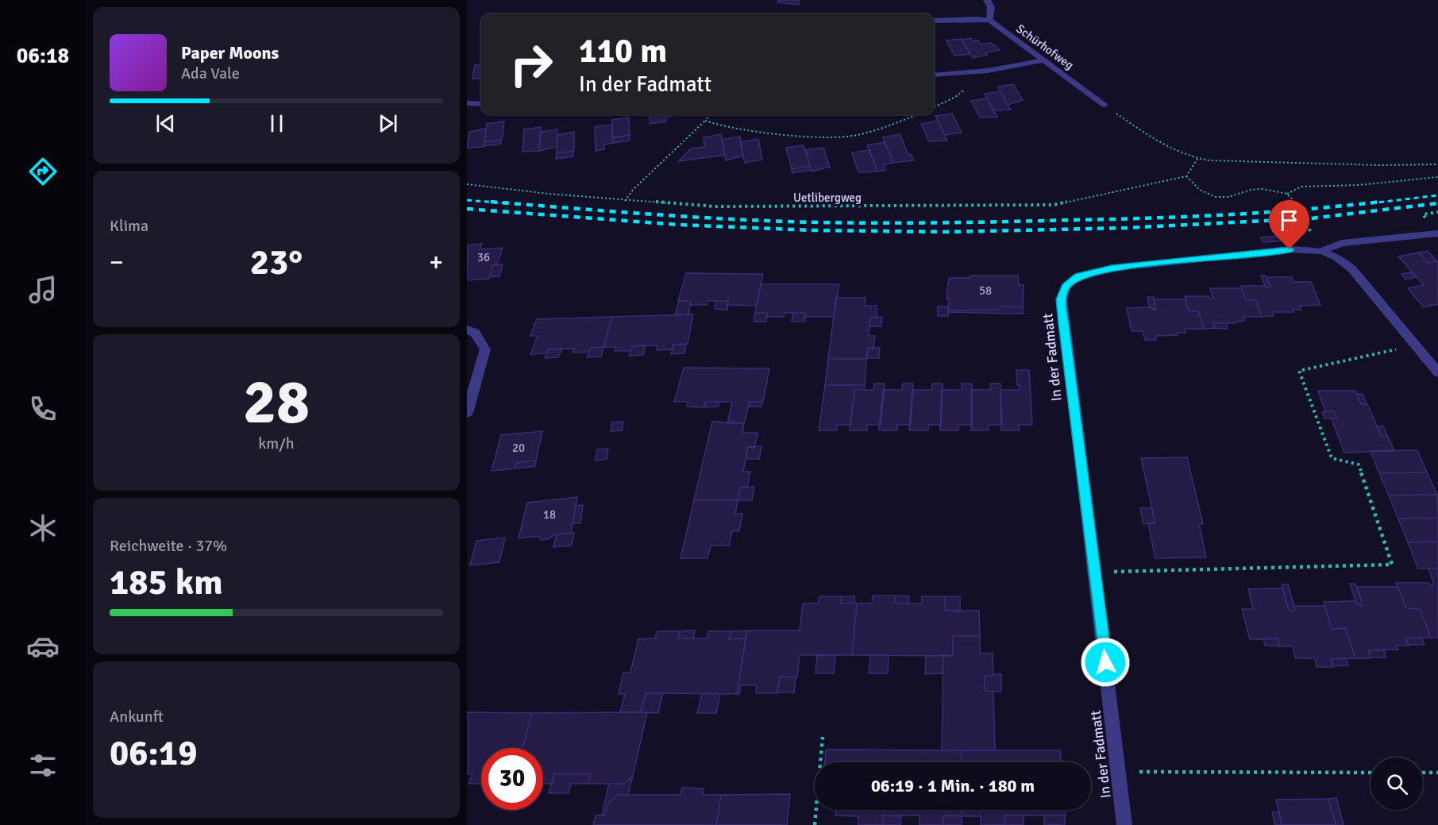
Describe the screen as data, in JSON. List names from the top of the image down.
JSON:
{
  "streets": {
    "street": ["Schürhofweg", "In der Fadmatt"],
    "path": ["Uetlibergweg"]
  },
  "house_numbers": [
    "36",
    "58",
    "20",
    "18"
  ],
  "page": {
    "tabs": "06:18",
    "turn": ["110 m", "In der Fadmatt"],
    "song": ["Paper Moons", "Ada Vale"],
    "tile": [
      "Klima",
      ["28", "km/h"],
      ["Reichweite · 37%", "185 km"],
      ["Ankunft", "06:19"]
    ],
    "heat": ["−", "23°", "+"],
    "limit": "30",
    "trip": "06:19 · 1 Min. · 180 m"
  }
}
